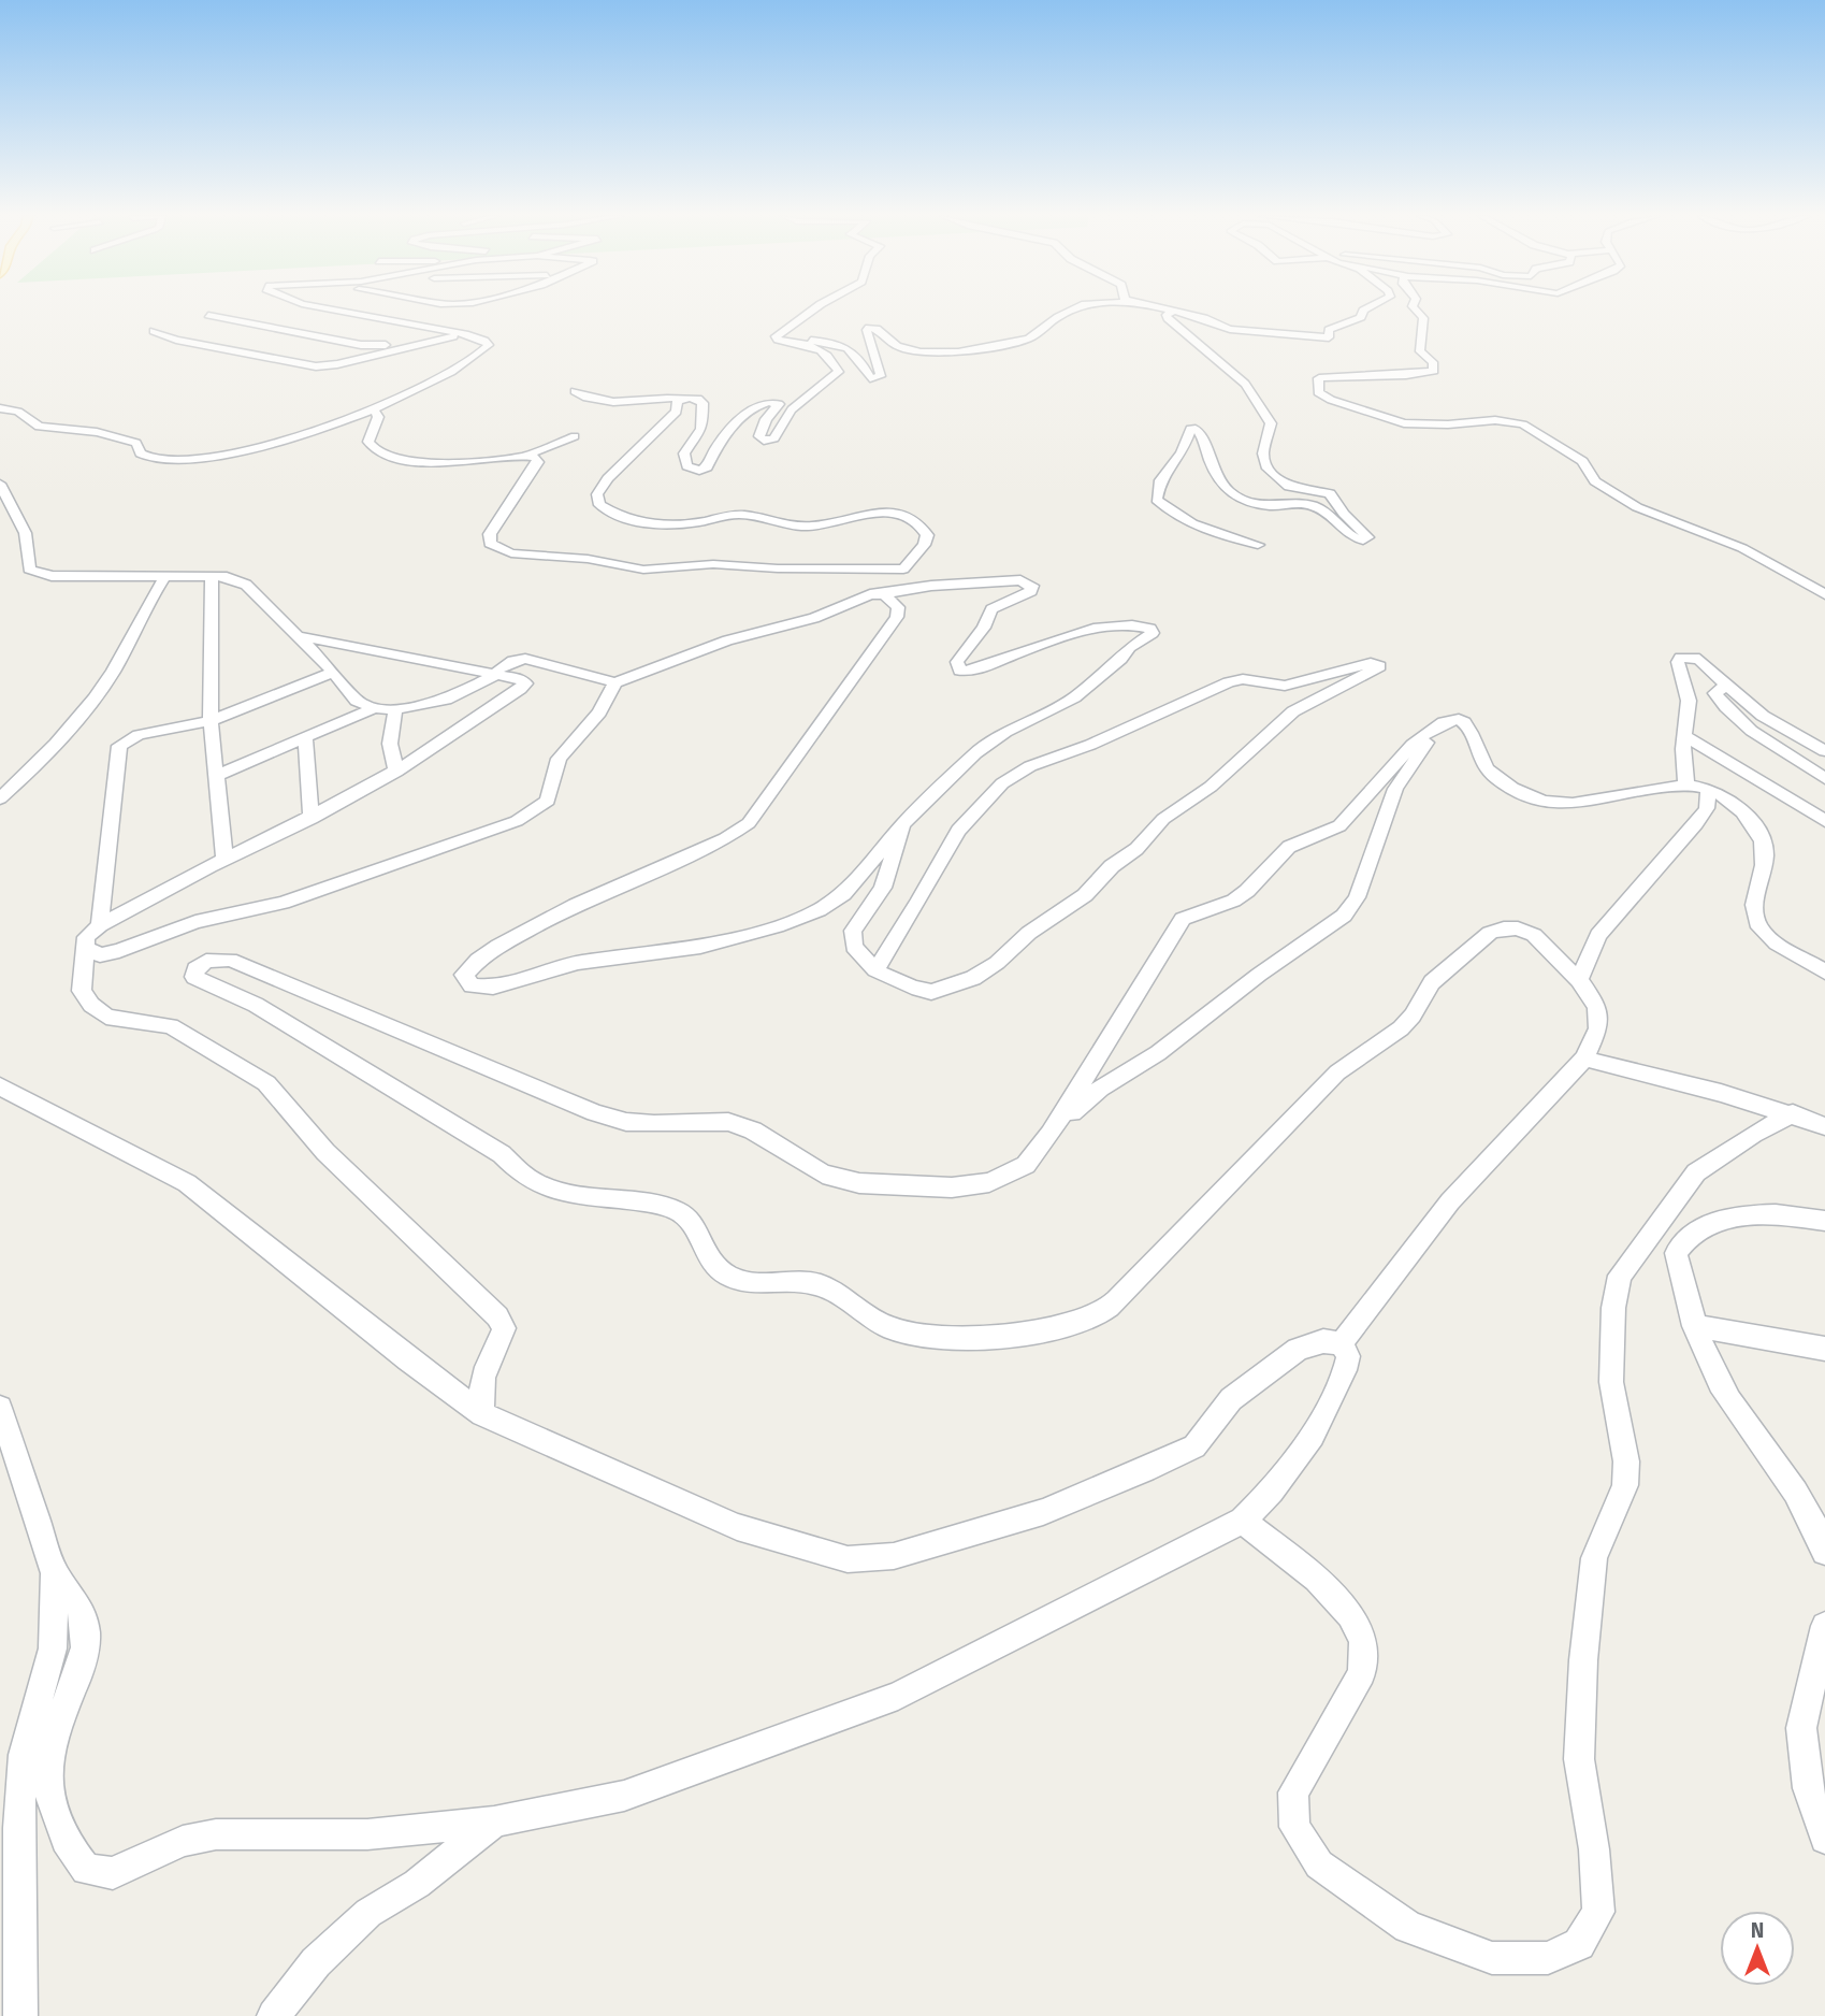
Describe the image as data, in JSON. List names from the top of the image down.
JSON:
{
  "north": "top"
}
